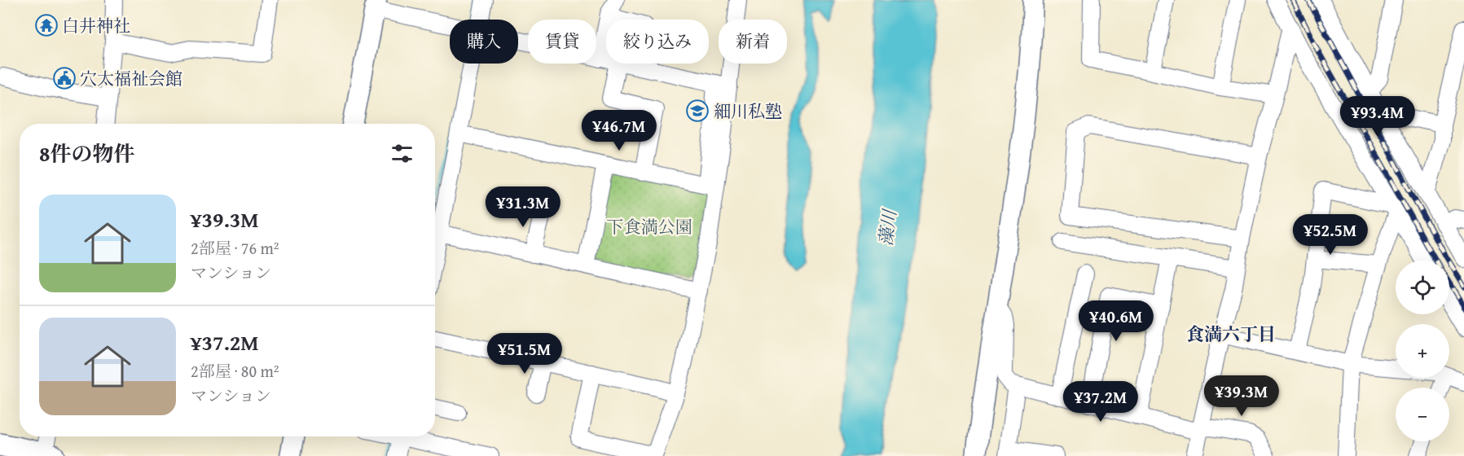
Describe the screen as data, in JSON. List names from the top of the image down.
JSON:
{
  "districts": ["食満六丁目"],
  "water": ["藻川"],
  "parks": ["下食満公園"],
  "places": {
    "temple": ["白井神社"],
    "public building": ["穴太福祉会館"],
    "school or university": ["細川私塾"]
  },
  "page": {
    "chip": [
      "購入",
      "賃貸",
      "絞り込み",
      "新着"
    ],
    "price": [
      "¥93.4M",
      "¥46.7M",
      "¥31.3M",
      "¥52.5M",
      "¥40.6M",
      "¥51.5M",
      "¥39.3M",
      "¥37.2M"
    ],
    "heading": "8件の物件",
    "list": [
      {
        "name": "¥39.3M",
        "note": "2部屋 · 76 m² · マンション"
      },
      {
        "name": "¥37.2M",
        "note": "2部屋 · 80 m² · マンション"
      }
    ],
    "map_buttons": ["+", "−"]
  }
}
